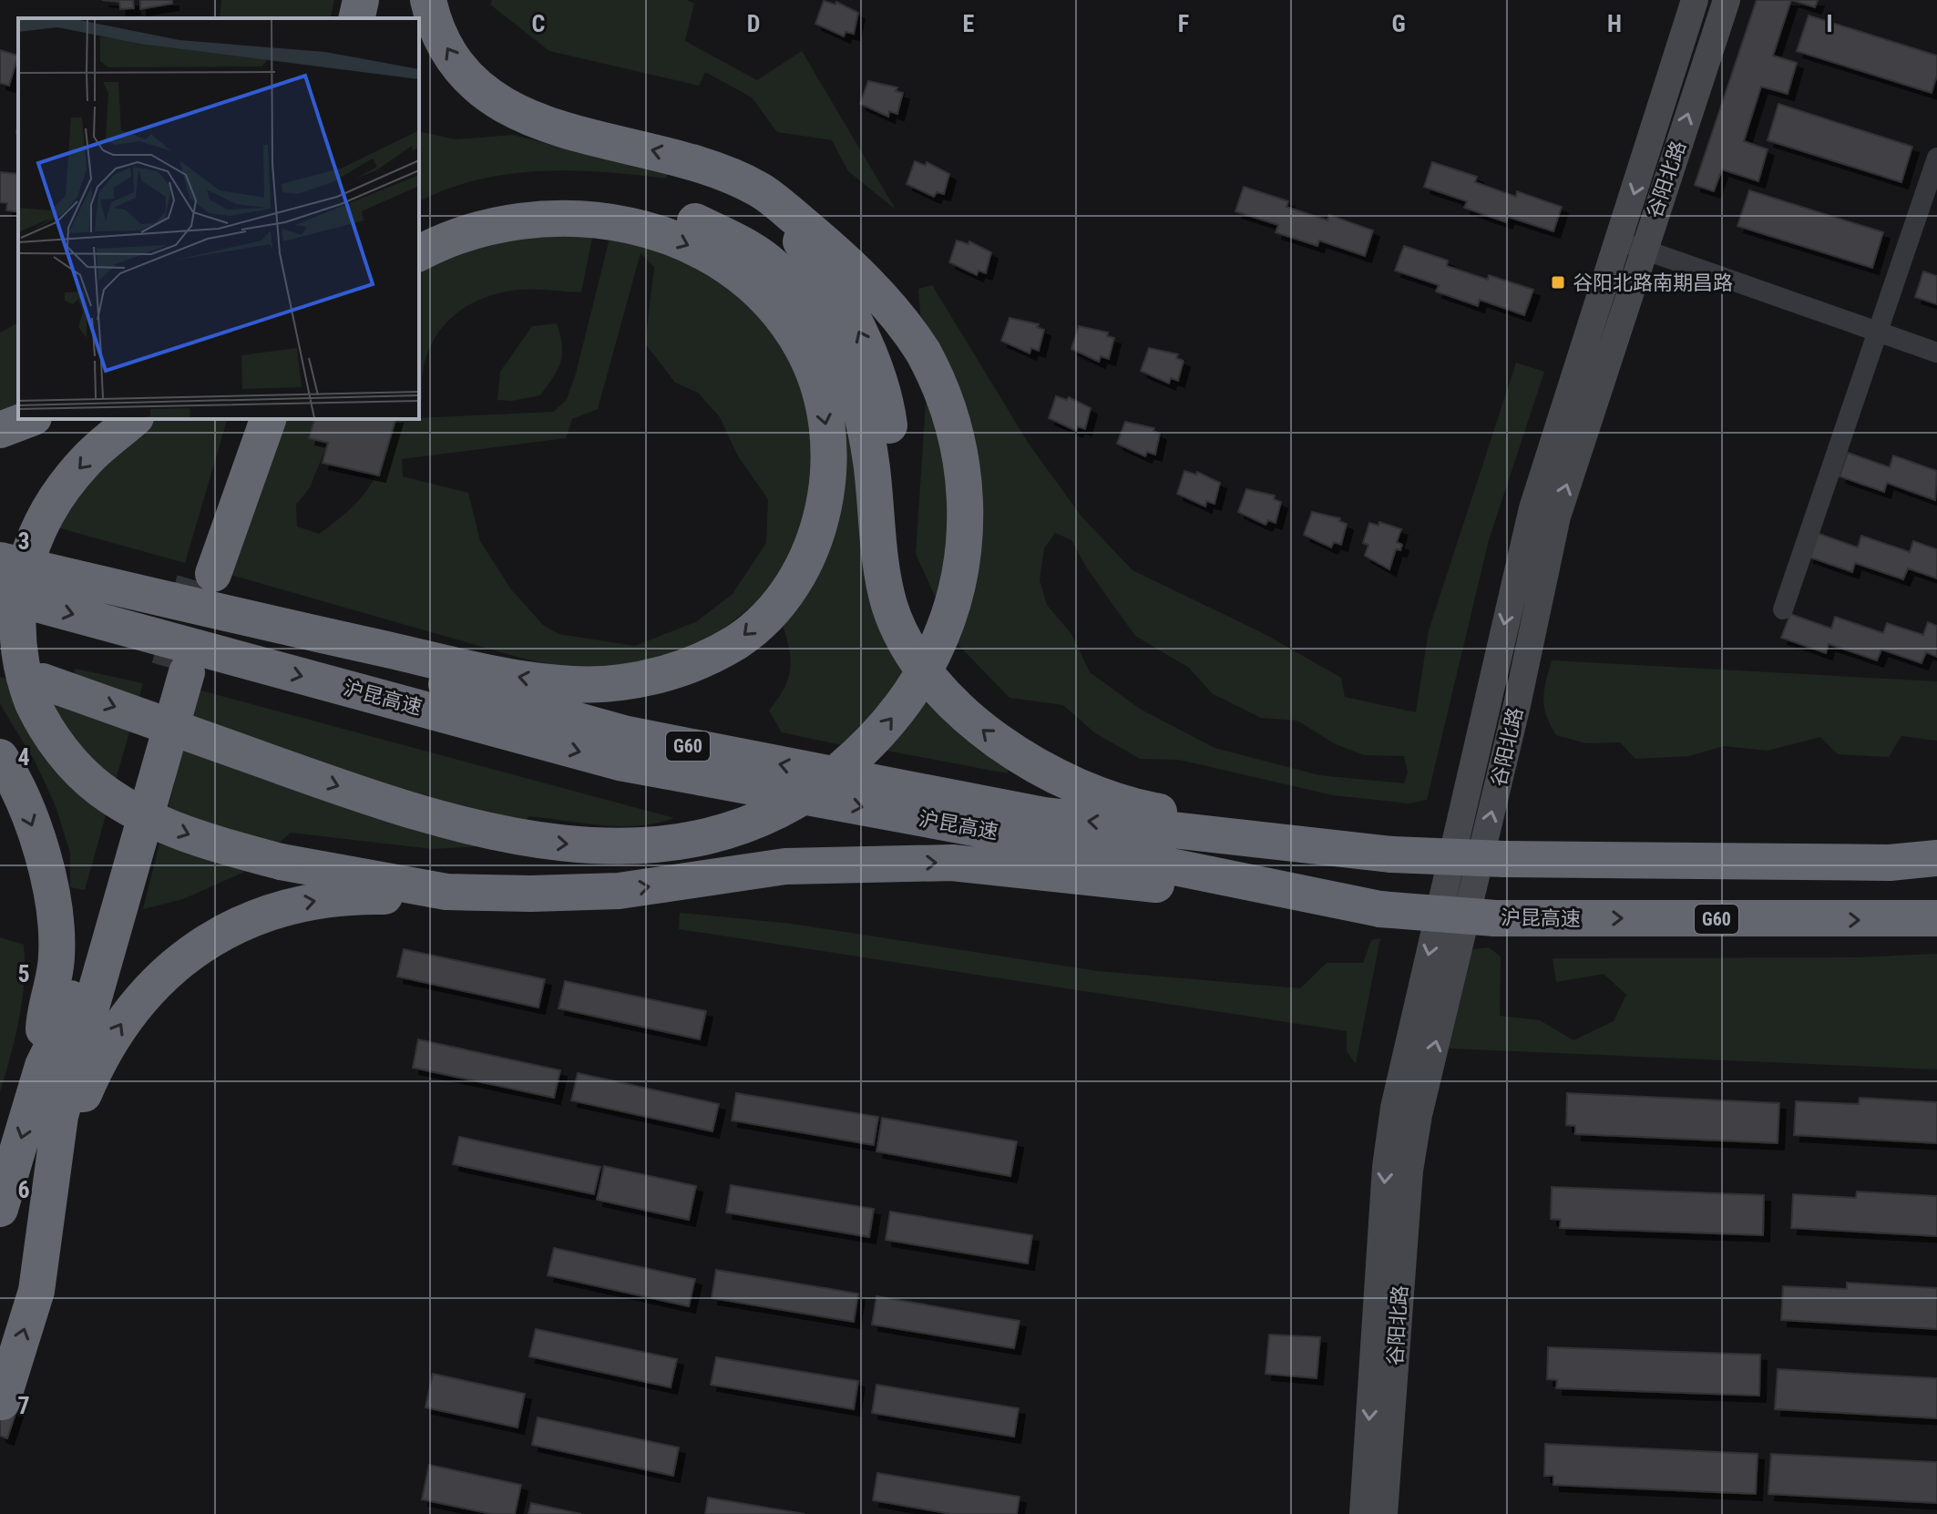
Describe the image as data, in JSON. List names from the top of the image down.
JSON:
{
  "streets": {
    "highway": ["沪昆高速", "G60"],
    "main road": ["谷阳北路"]
  },
  "places": {
    "transit": ["谷阳北路南期昌路"]
  },
  "grid": {
    "columns": [
      "C",
      "D",
      "E",
      "F",
      "G",
      "H",
      "I"
    ],
    "rows": [
      "3",
      "4",
      "5",
      "6",
      "7"
    ]
  }
}
